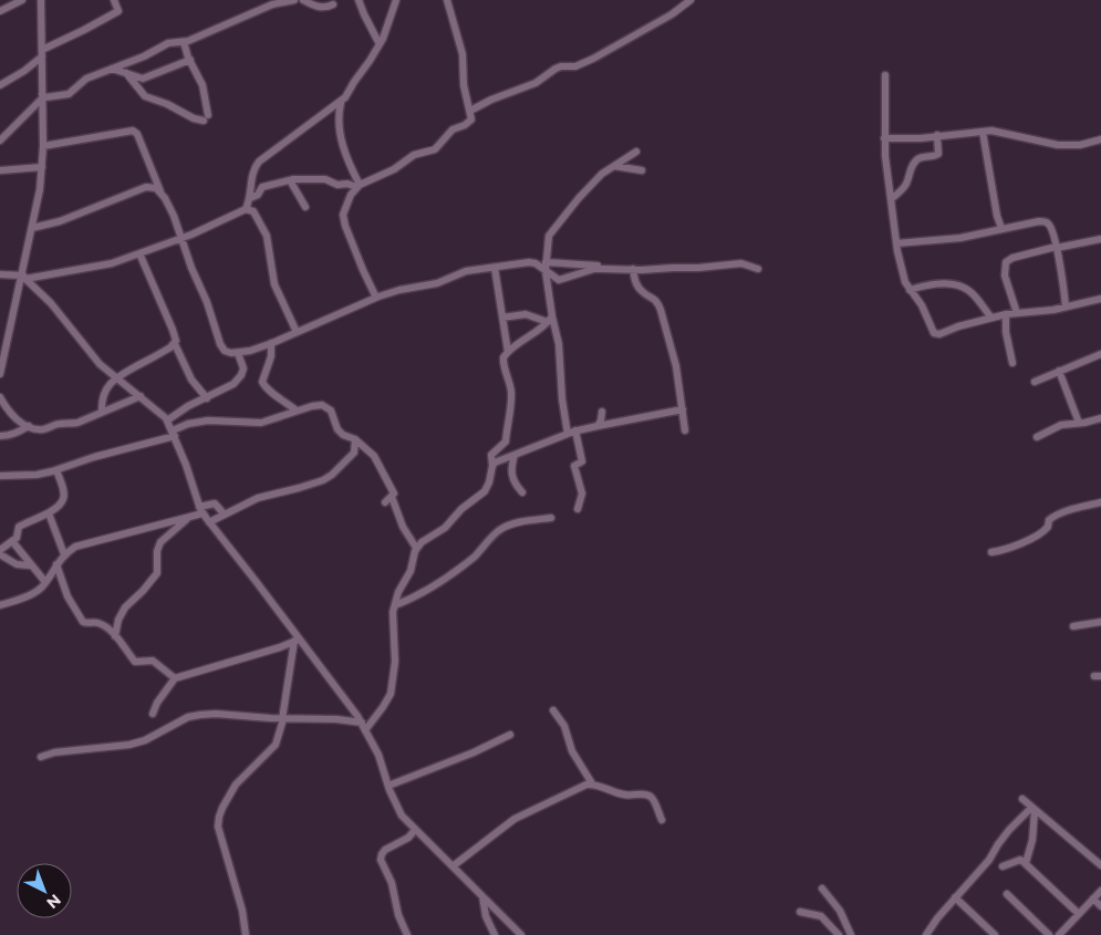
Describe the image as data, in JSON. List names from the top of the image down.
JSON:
{
  "north": "bottom right"
}
